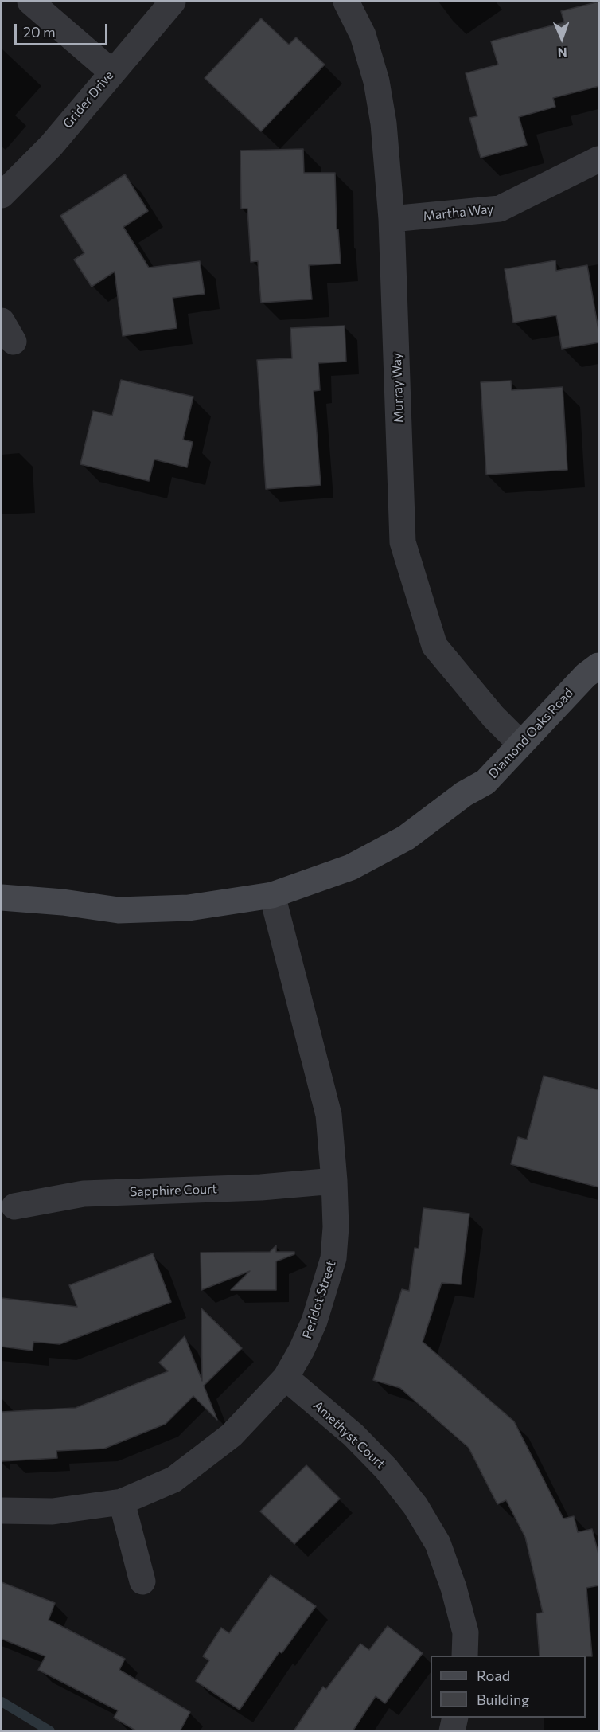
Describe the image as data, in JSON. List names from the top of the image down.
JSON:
{
  "streets": {
    "street": [
      "Grider Drive",
      "Martha Way",
      "Murray Way",
      "Diamond Oaks Road",
      "Sapphire Court",
      "Peridot Street",
      "Amethyst Court"
    ]
  },
  "crossings": [
    ["Martha Way", "Murray Way"],
    ["Murray Way", "Diamond Oaks Road"],
    ["Diamond Oaks Road", "Peridot Street"],
    ["Sapphire Court", "Peridot Street"],
    ["Peridot Street", "Amethyst Court"]
  ],
  "legend": ["Road", "Building"],
  "scale_bar": "20 m",
  "north": "bottom"
}
